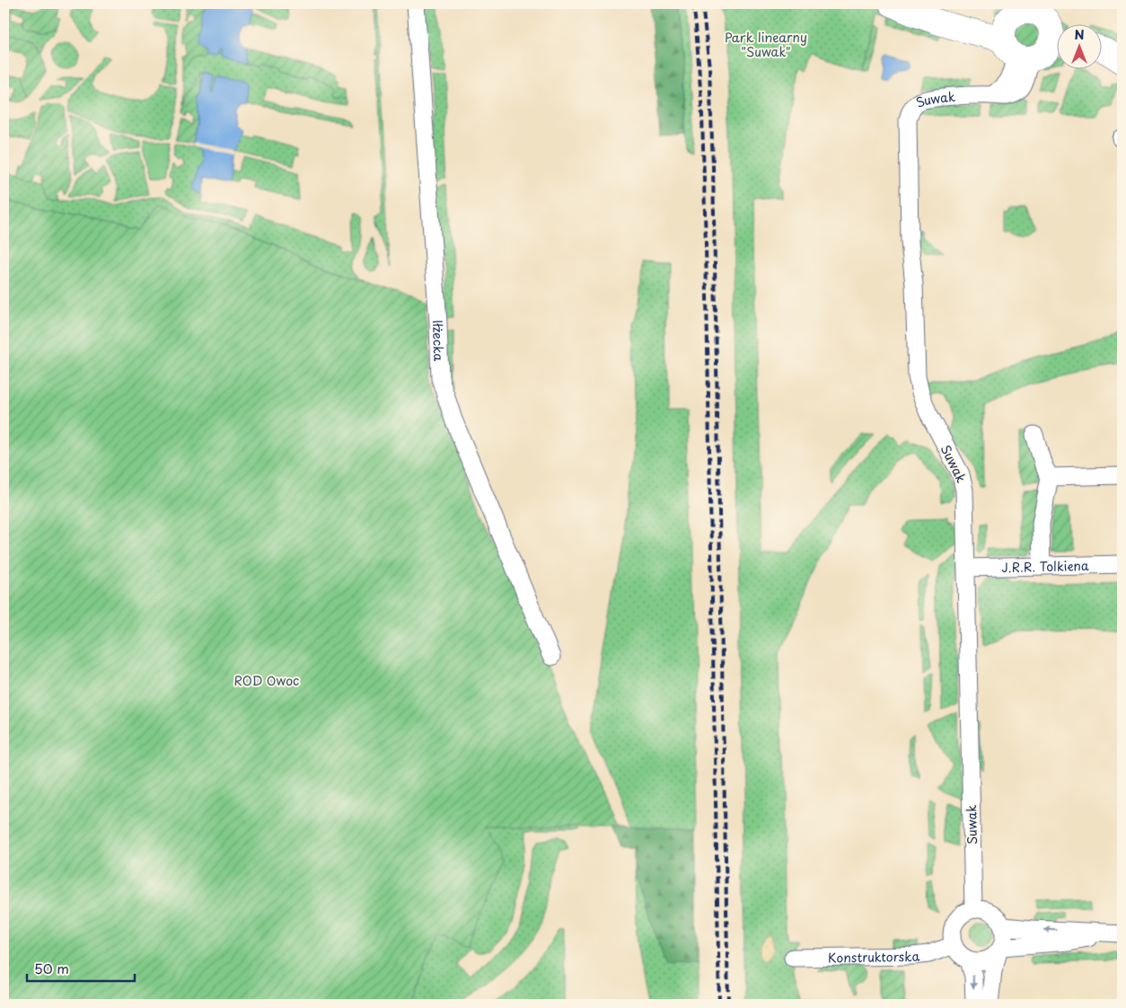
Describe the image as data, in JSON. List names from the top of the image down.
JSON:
{
  "streets": {
    "street": [
      "Suwak",
      "Iłżecka",
      "J.R.R. Tolkiena",
      "Konstruktorska"
    ]
  },
  "crossings": [
    ["Suwak", "J.R.R. Tolkiena"],
    ["Suwak", "Konstruktorska"]
  ],
  "parks": ["Park linearny \"Suwak\"", "ROD Owoc"],
  "scale_bar": "50 m",
  "north": "top"
}
